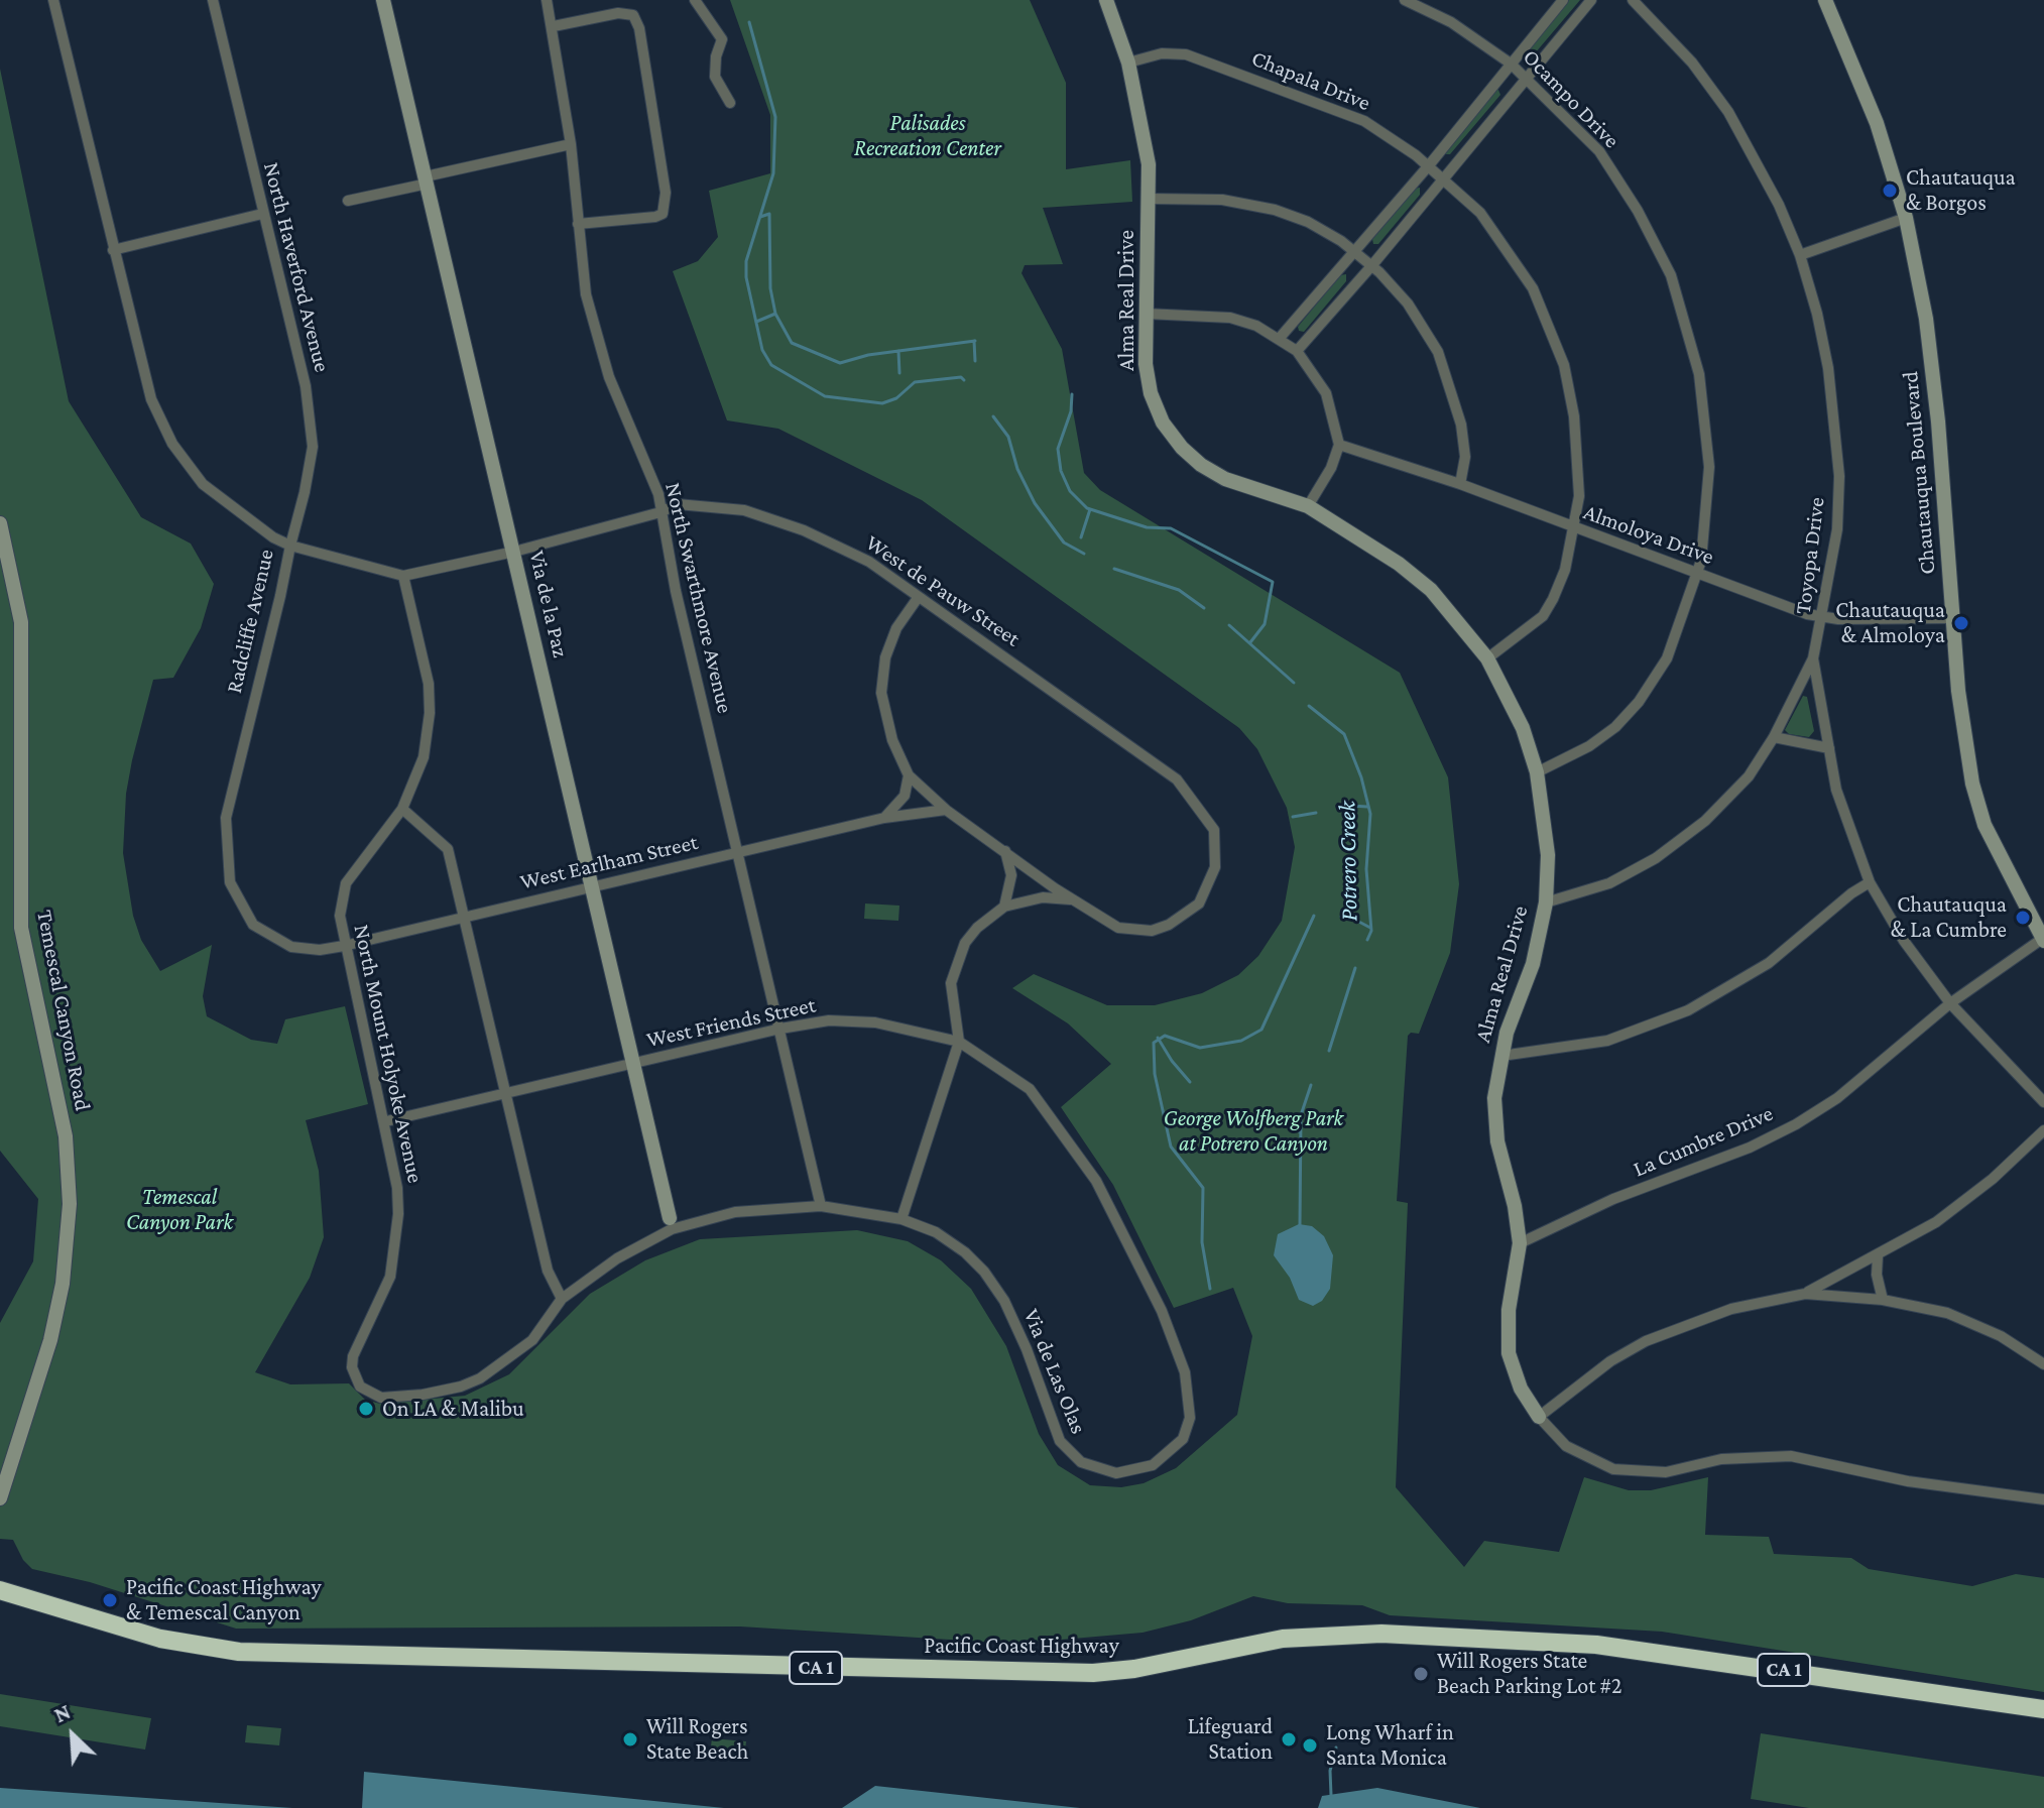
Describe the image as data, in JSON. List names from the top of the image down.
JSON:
{
  "streets": {
    "highway": ["Pacific Coast Highway", "CA 1"],
    "street": [
      "Chapala Drive",
      "Ocampo Drive",
      "North Haverford Avenue",
      "Alma Real Drive",
      "Chautauqua Boulevard",
      "Almoloya Drive",
      "Toyopa Drive",
      "West de Pauw Street",
      "North Swarthmore Avenue",
      "Via de la Paz",
      "Radcliffe Avenue",
      "West Earlham Street",
      "Temescal Canyon Road",
      "West Friends Street",
      "North Mount Holyoke Avenue",
      "La Cumbre Drive",
      "Via de Las Olas"
    ]
  },
  "crossings": [
    ["Chapala Drive", "Alma Real Drive"],
    ["Chapala Drive", "Almoloya Drive"],
    ["Ocampo Drive", "Alma Real Drive"],
    ["Ocampo Drive", "Almoloya Drive"],
    ["North Haverford Avenue", "Radcliffe Avenue"],
    ["Alma Real Drive", "La Cumbre Drive"],
    ["Chautauqua Boulevard", "Almoloya Drive"],
    ["Chautauqua Boulevard", "La Cumbre Drive"],
    ["Almoloya Drive", "Toyopa Drive"],
    ["Toyopa Drive", "La Cumbre Drive"],
    ["North Swarthmore Avenue", "West Earlham Street"],
    ["North Swarthmore Avenue", "West Friends Street"],
    ["North Swarthmore Avenue", "Via de Las Olas"],
    ["Via de la Paz", "West Earlham Street"],
    ["Via de la Paz", "West Friends Street"],
    ["Radcliffe Avenue", "West Earlham Street"],
    ["Radcliffe Avenue", "North Mount Holyoke Avenue"],
    ["West Earlham Street", "North Mount Holyoke Avenue"],
    ["West Friends Street", "North Mount Holyoke Avenue"],
    ["West Friends Street", "Via de Las Olas"],
    ["North Mount Holyoke Avenue", "Via de Las Olas"]
  ],
  "water": ["Potrero Creek"],
  "parks": ["Palisades Recreation Center", "George Wolfberg Park at Potrero Canyon", "Temescal Canyon Park"],
  "places": [
    "Chautauqua & Borgos",
    "Chautauqua & Almoloya",
    "Chautauqua & La Cumbre",
    "On LA & Malibu",
    "Pacific Coast Highway & Temescal Canyon",
    "Will Rogers State Beach Parking Lot #2",
    "Will Rogers State Beach",
    "Lifeguard Station",
    "Long Wharf in Santa Monica"
  ],
  "north": "top left"
}
